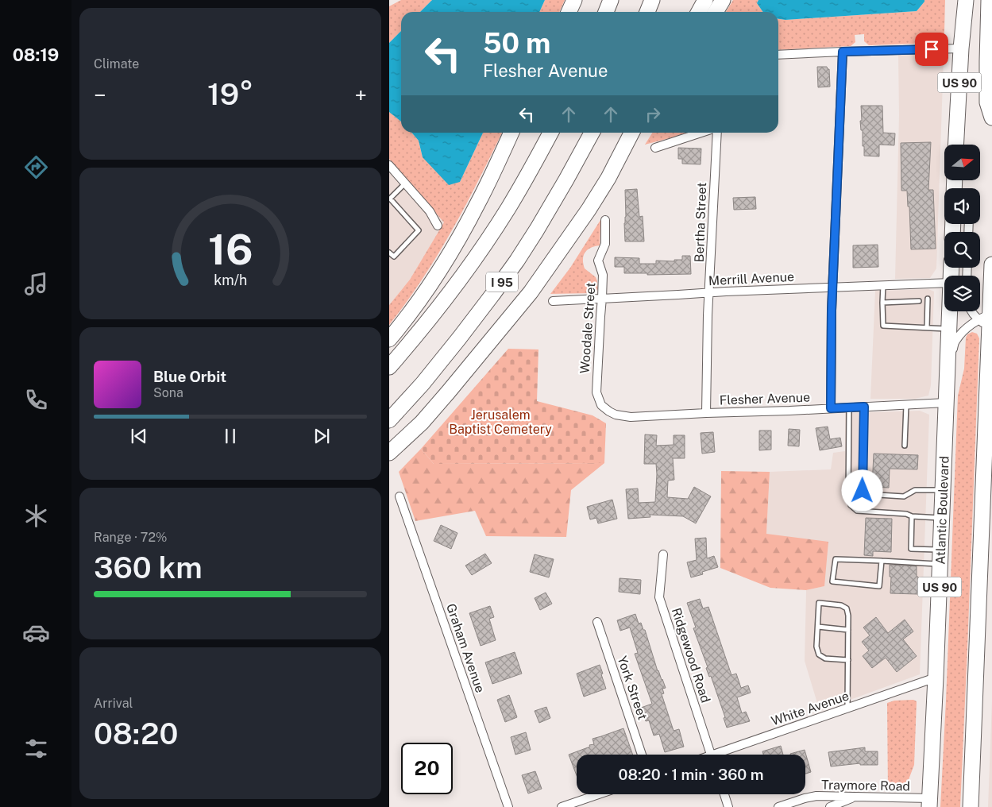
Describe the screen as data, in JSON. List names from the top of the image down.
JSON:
{
  "streets": {
    "highway": ["US 90", "I 95", "Atlantic Boulevard"],
    "street": [
      "Bertha Street",
      "Merrill Avenue",
      "Woodale Street",
      "Flesher Avenue",
      "Graham Avenue",
      "Ridgewood Road",
      "York Street",
      "White Avenue",
      "Traymore Road"
    ]
  },
  "crossings": [
    ["Bertha Street", "Merrill Avenue"],
    ["Bertha Street", "Flesher Avenue"],
    ["Merrill Avenue", "Woodale Street"],
    ["Woodale Street", "Flesher Avenue"],
    ["Flesher Avenue", "Atlantic Boulevard"],
    ["Atlantic Boulevard", "White Avenue"],
    ["Atlantic Boulevard", "Traymore Road"]
  ],
  "parks": ["Jerusalem Baptist Cemetery"],
  "north": "right",
  "page": {
    "tabs": "08:19",
    "tile": [
      "Climate",
      ["Range · 72%", "360 km"],
      ["Arrival", "08:20"]
    ],
    "turn": ["50 m", "Flesher Avenue"],
    "heat": ["−", "19°", "+"],
    "song": ["Blue Orbit", "Sona"],
    "limit": "20",
    "trip": "08:20 · 1 min · 360 m",
    "gauge": ["16", "km/h"]
  }
}
